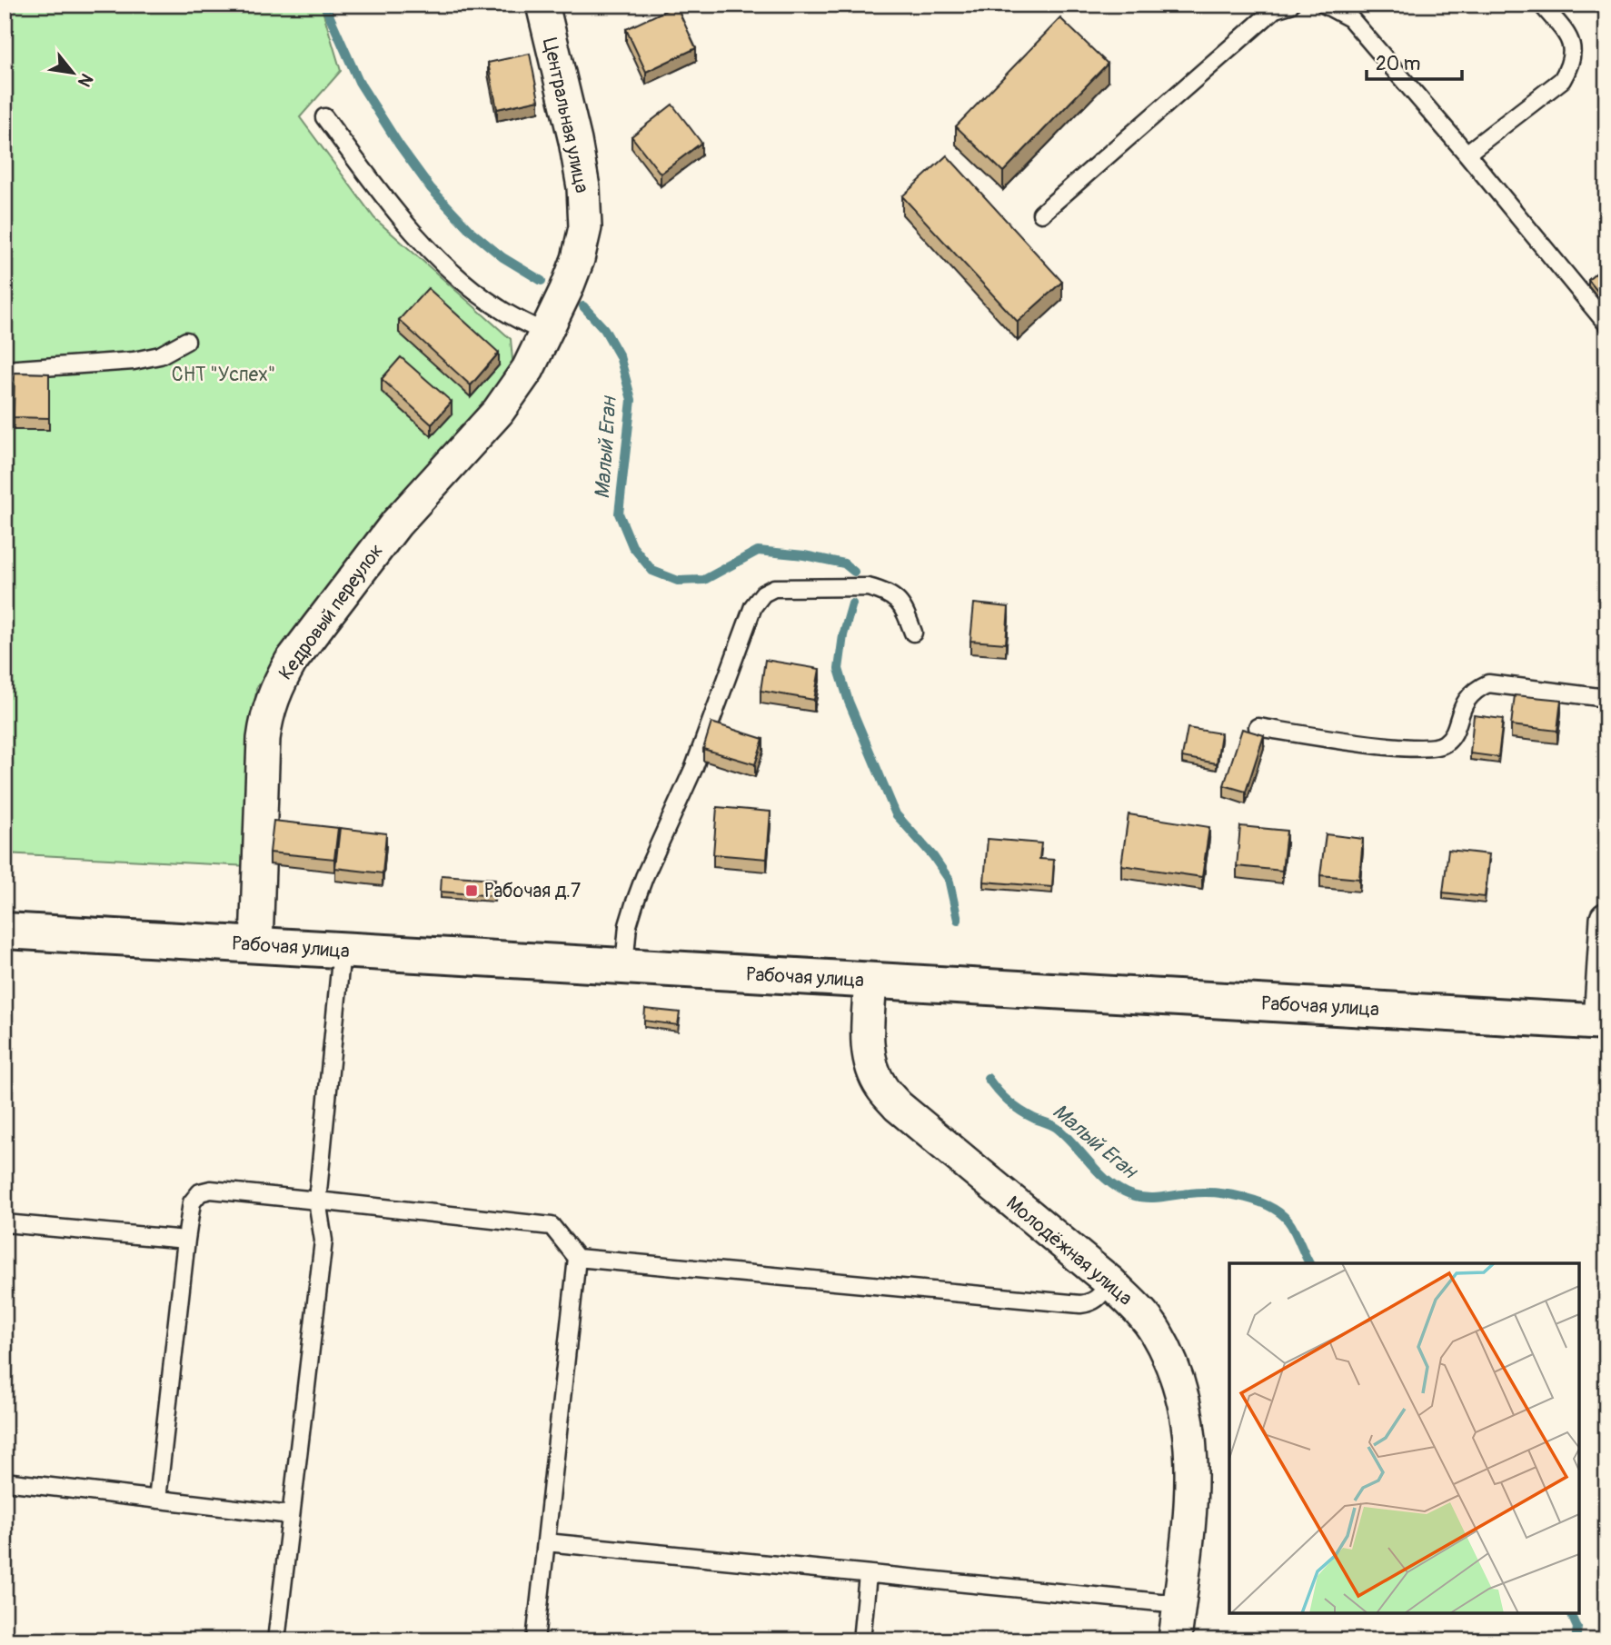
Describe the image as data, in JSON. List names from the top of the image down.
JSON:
{
  "streets": {
    "street": [
      "Центральная улица",
      "Кедровый переулок",
      "Рабочая улица",
      "Молодёжная улица"
    ]
  },
  "crossings": [
    ["Центральная улица", "Кедровый переулок"],
    ["Кедровый переулок", "Рабочая улица"],
    ["Рабочая улица", "Молодёжная улица"]
  ],
  "water": ["Малый Еган"],
  "parks": ["СНТ \"Успех\""],
  "places": {
    "transit": ["Рабочая д.7"]
  },
  "scale_bar": "20 m",
  "north": "bottom right"
}
